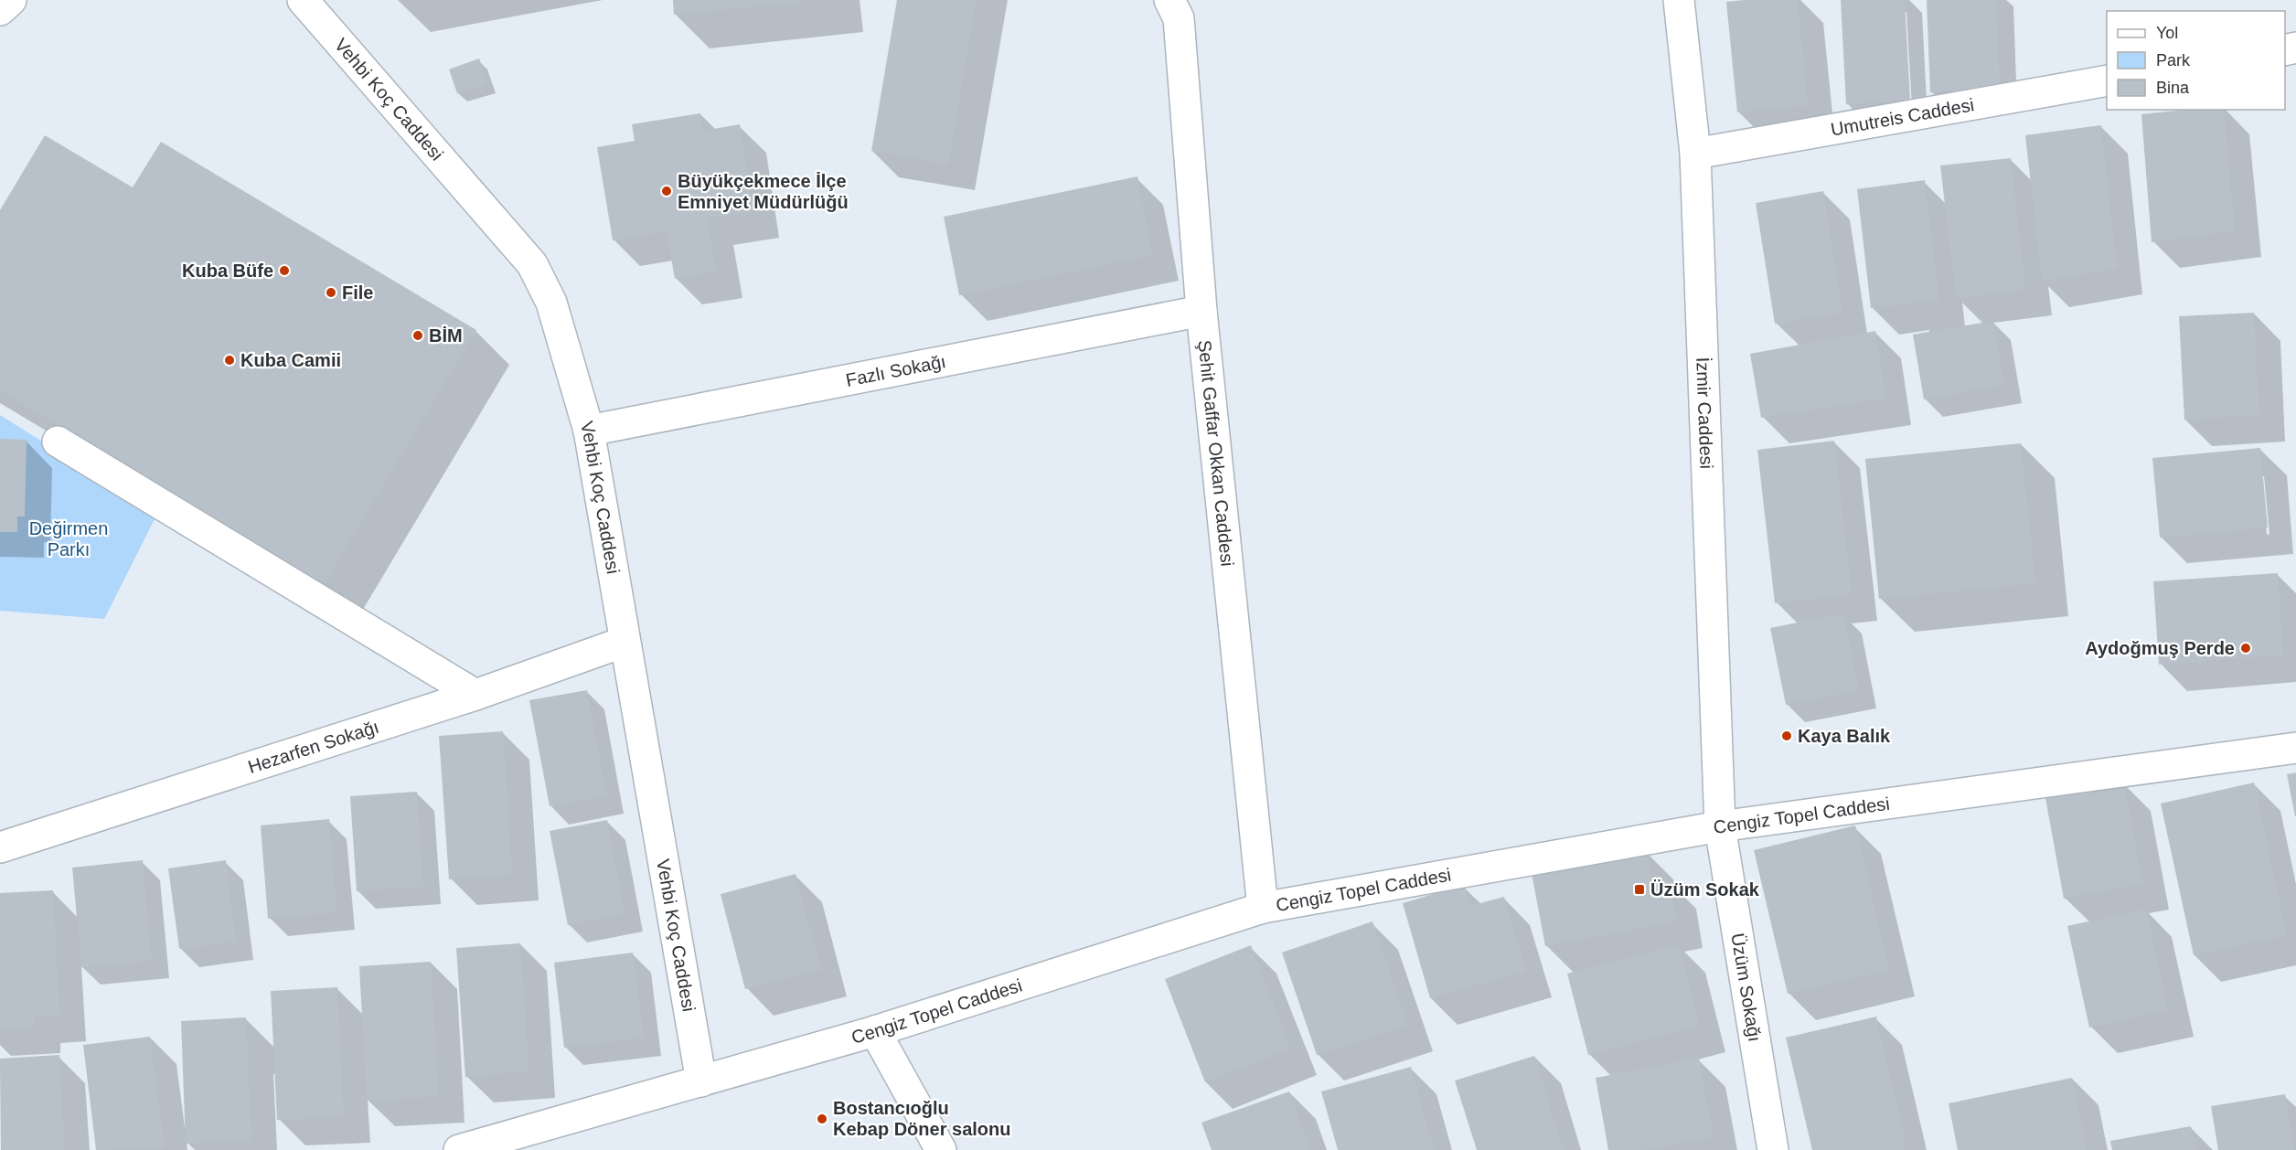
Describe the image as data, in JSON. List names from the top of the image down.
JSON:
{
  "streets": {
    "street": [
      "Vehbi Koç Caddesi",
      "Umutreis Caddesi",
      "Fazlı Sokağı",
      "İzmir Caddesi",
      "Şehit Gaffar Okkan Caddesi",
      "Hezarfen Sokağı",
      "Cengiz Topel Caddesi",
      "Üzüm Sokağı"
    ]
  },
  "crossings": [
    ["Vehbi Koç Caddesi", "Fazlı Sokağı"],
    ["Vehbi Koç Caddesi", "Hezarfen Sokağı"],
    ["Vehbi Koç Caddesi", "Cengiz Topel Caddesi"],
    ["Umutreis Caddesi", "İzmir Caddesi"],
    ["Fazlı Sokağı", "Şehit Gaffar Okkan Caddesi"],
    ["İzmir Caddesi", "Cengiz Topel Caddesi"],
    ["İzmir Caddesi", "Üzüm Sokağı"],
    ["Şehit Gaffar Okkan Caddesi", "Cengiz Topel Caddesi"],
    ["Cengiz Topel Caddesi", "Üzüm Sokağı"]
  ],
  "parks": ["Değirmen Parkı"],
  "places": {
    "other": [
      "Büyükçekmece İlçe Emniyet Müdürlüğü",
      "Kuba Büfe",
      "File",
      "BİM",
      "Kuba Camii",
      "Aydoğmuş Perde",
      "Kaya Balık",
      "Bostancıoğlu Kebap Döner salonu"
    ],
    "transit": ["Üzüm Sokak"]
  },
  "legend": ["Yol", "Park", "Bina"]
}
